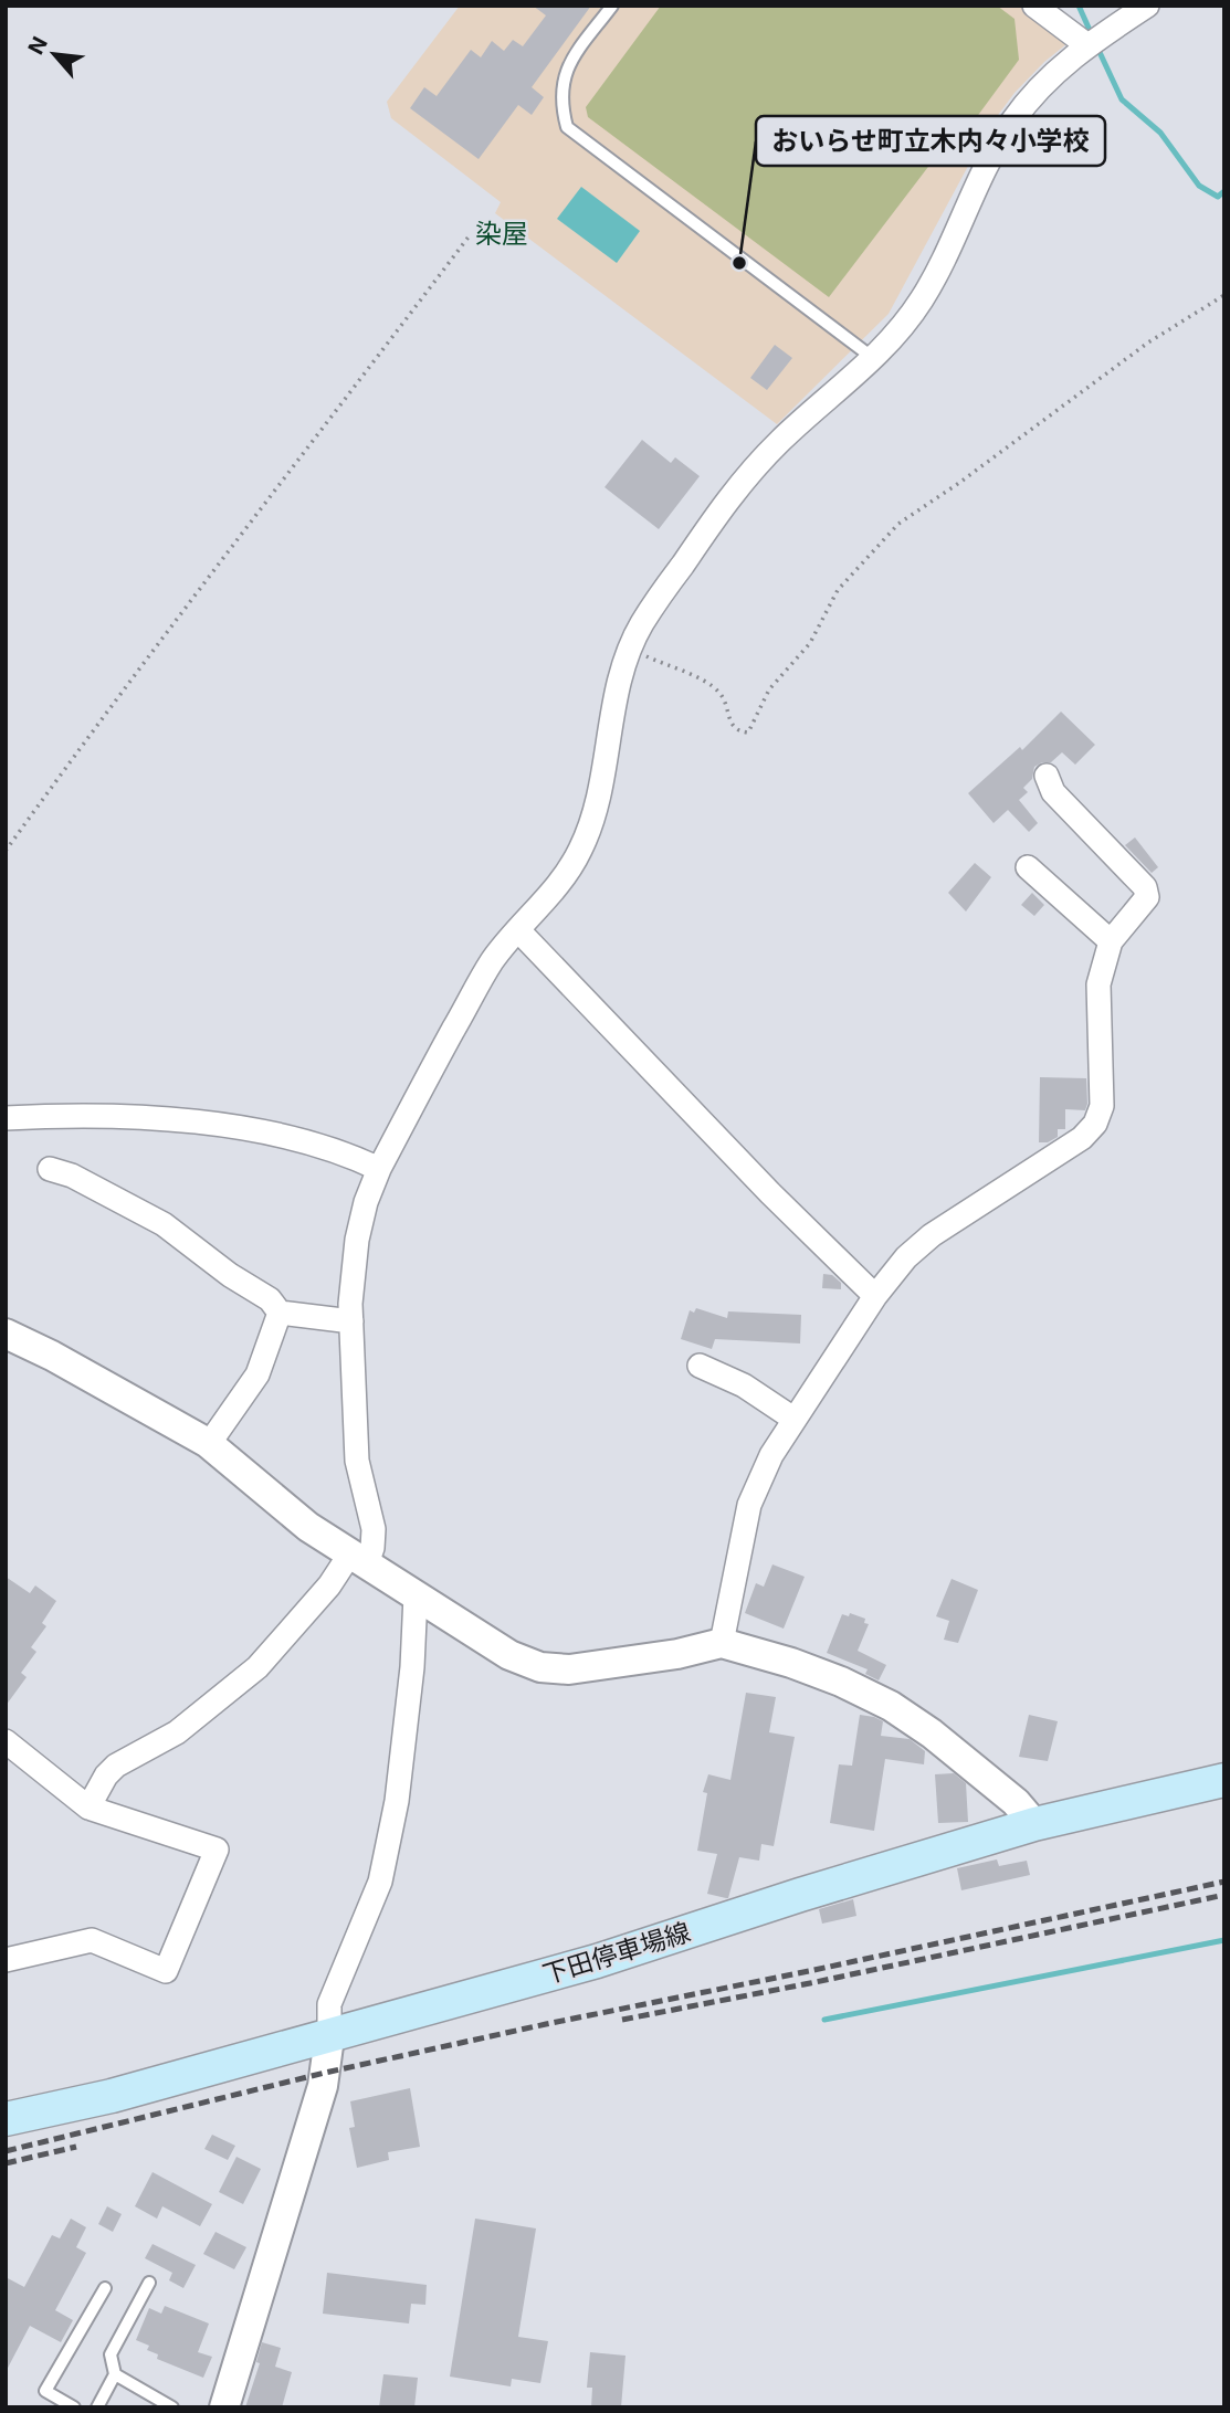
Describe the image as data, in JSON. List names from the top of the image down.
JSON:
{
  "streets": {
    "main road": ["下田停車場線"]
  },
  "districts": ["染屋"],
  "places": ["おいらせ町立木内々小学校"],
  "north": "top left"
}
